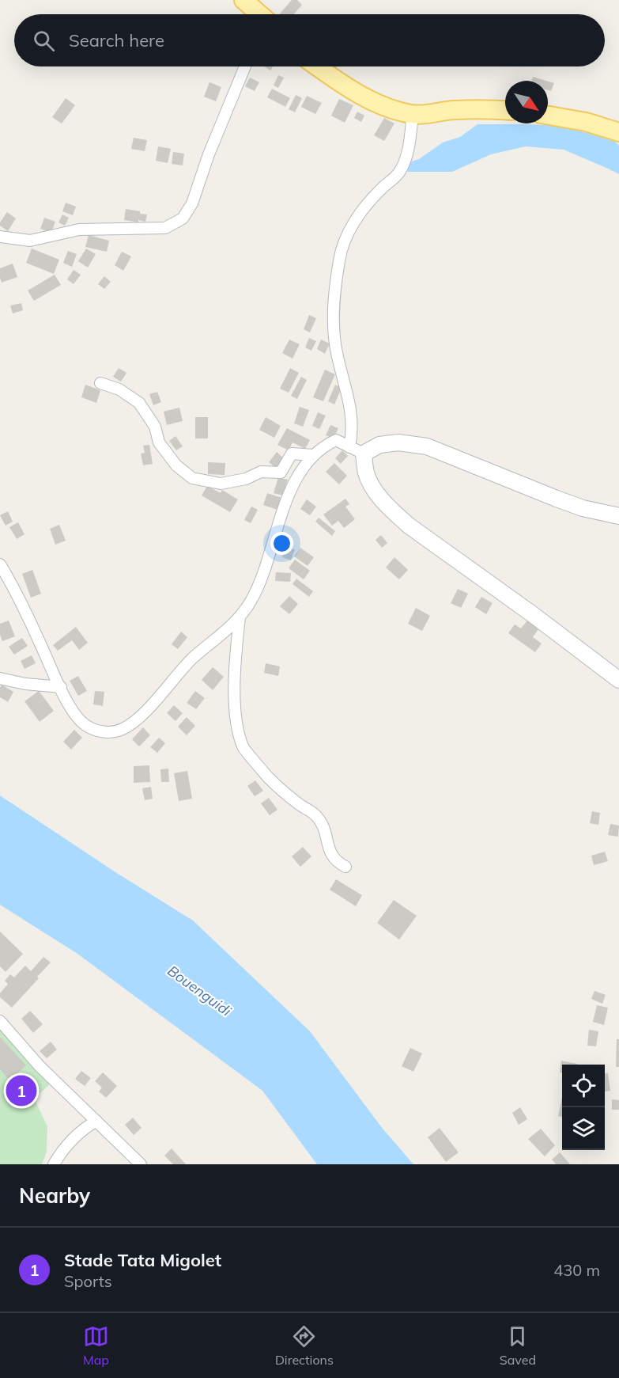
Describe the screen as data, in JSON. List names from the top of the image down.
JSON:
{
  "water": ["Bouenguidi"],
  "north": "bottom right",
  "page": {
    "search": "Search here",
    "pins": "1",
    "heading": "Nearby",
    "list": [
      {
        "mark": "1",
        "name": "Stade Tata Migolet",
        "note": "Sports",
        "value": "430 m"
      }
    ],
    "nav": ["Map", "Directions", "Saved"]
  }
}
